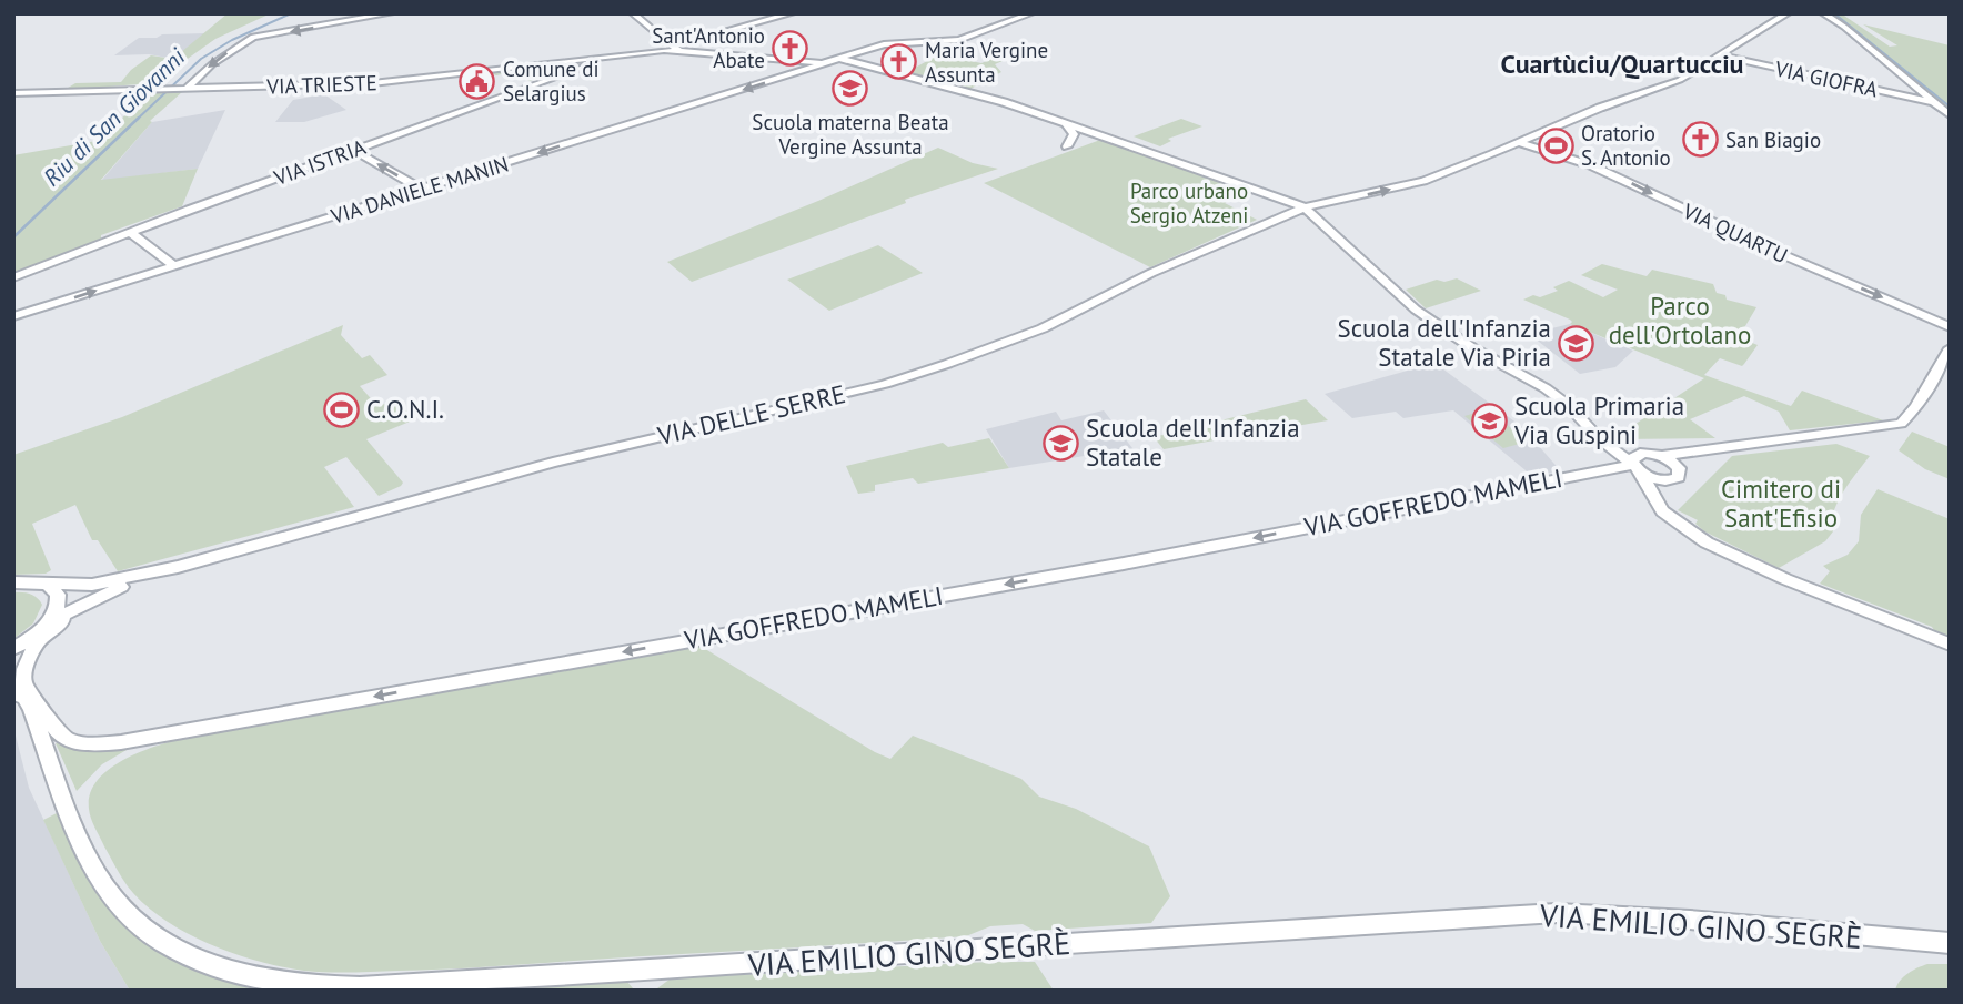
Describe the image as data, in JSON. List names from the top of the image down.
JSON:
{
  "streets": {
    "street": [
      "VIA GIOFRA",
      "VIA TRIESTE",
      "VIA ISTRIA",
      "VIA DANIELE MANIN",
      "VIA QUARTU",
      "VIA DELLE SERRE",
      "VIA GOFFREDO MAMELI",
      "VIA EMILIO GINO SEGRÈ"
    ]
  },
  "crossings": [
    ["VIA TRIESTE", "VIA ISTRIA"],
    ["VIA GOFFREDO MAMELI", "VIA EMILIO GINO SEGRÈ"]
  ],
  "one_way": ["VIA QUARTU", "VIA GOFFREDO MAMELI"],
  "districts": ["Cuartùciu/Quartucciu"],
  "water": ["Riu di San Giovanni"],
  "parks": ["Parco urbano Sergio Atzeni", "Parco dell'Ortolano", "Cimitero di Sant'Efisio"],
  "places": {
    "church": ["Sant'Antonio Abate", "Maria Vergine Assunta", "San Biagio"],
    "public building": ["Comune di Selargius"],
    "school or university": [
      "Scuola materna Beata Vergine Assunta",
      "Scuola dell'Infanzia Statale Via Piria",
      "Scuola Primaria Via Guspini",
      "Scuola dell'Infanzia Statale"
    ],
    "sports": ["Oratorio S. Antonio", "C.O.N.I."]
  }
}
